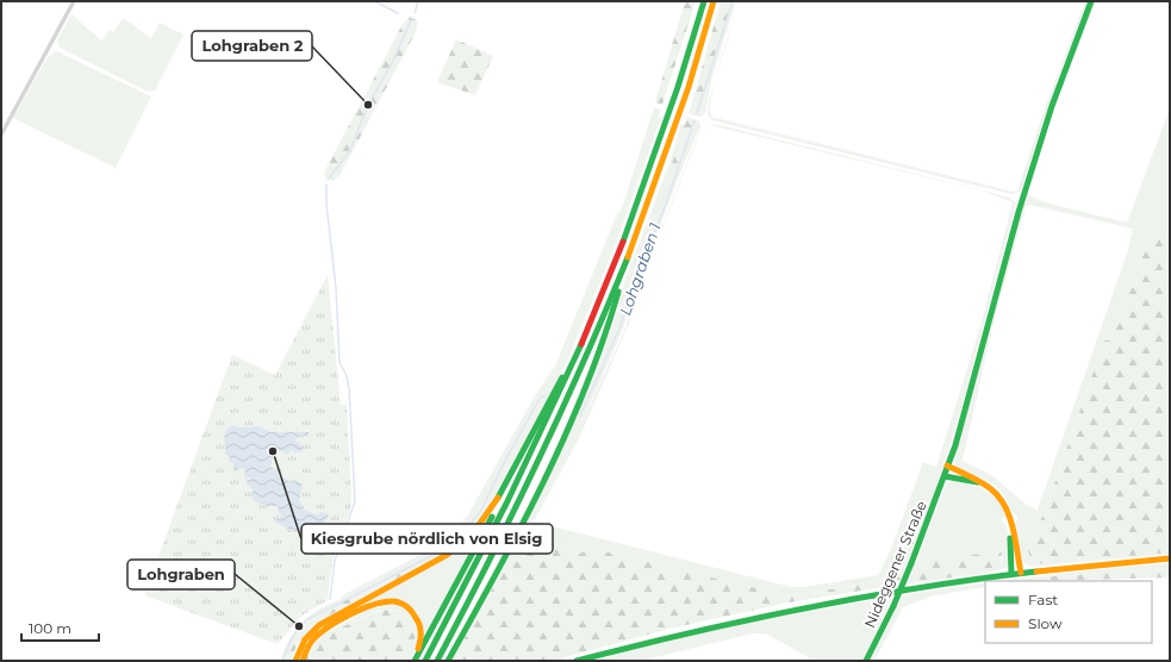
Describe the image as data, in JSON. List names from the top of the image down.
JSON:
{
  "streets": {
    "main road": ["Nideggener Straße"]
  },
  "water": ["Lohgraben 1"],
  "places": ["Lohgraben 2", "Kiesgrube nördlich von Elsig", "Lohgraben"],
  "legend": ["Fast", "Slow"],
  "scale_bar": "100 m"
}
